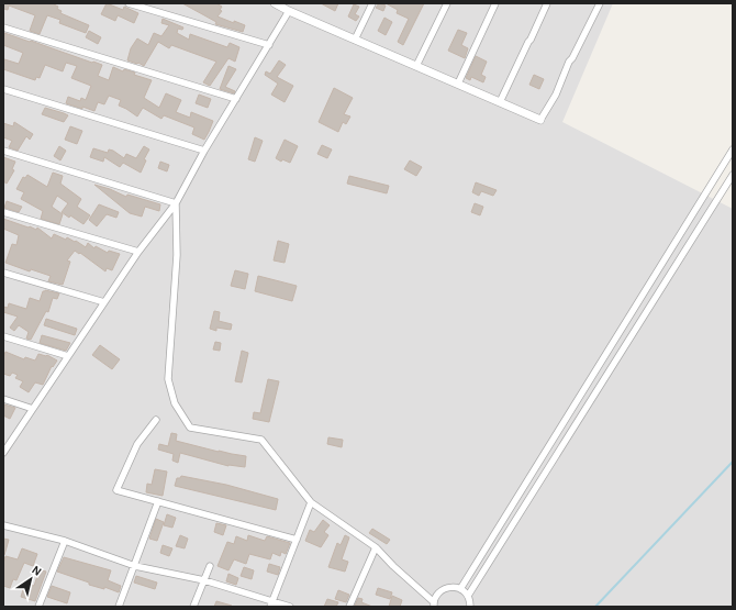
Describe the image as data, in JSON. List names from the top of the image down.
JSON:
{
  "north": "top right"
}
